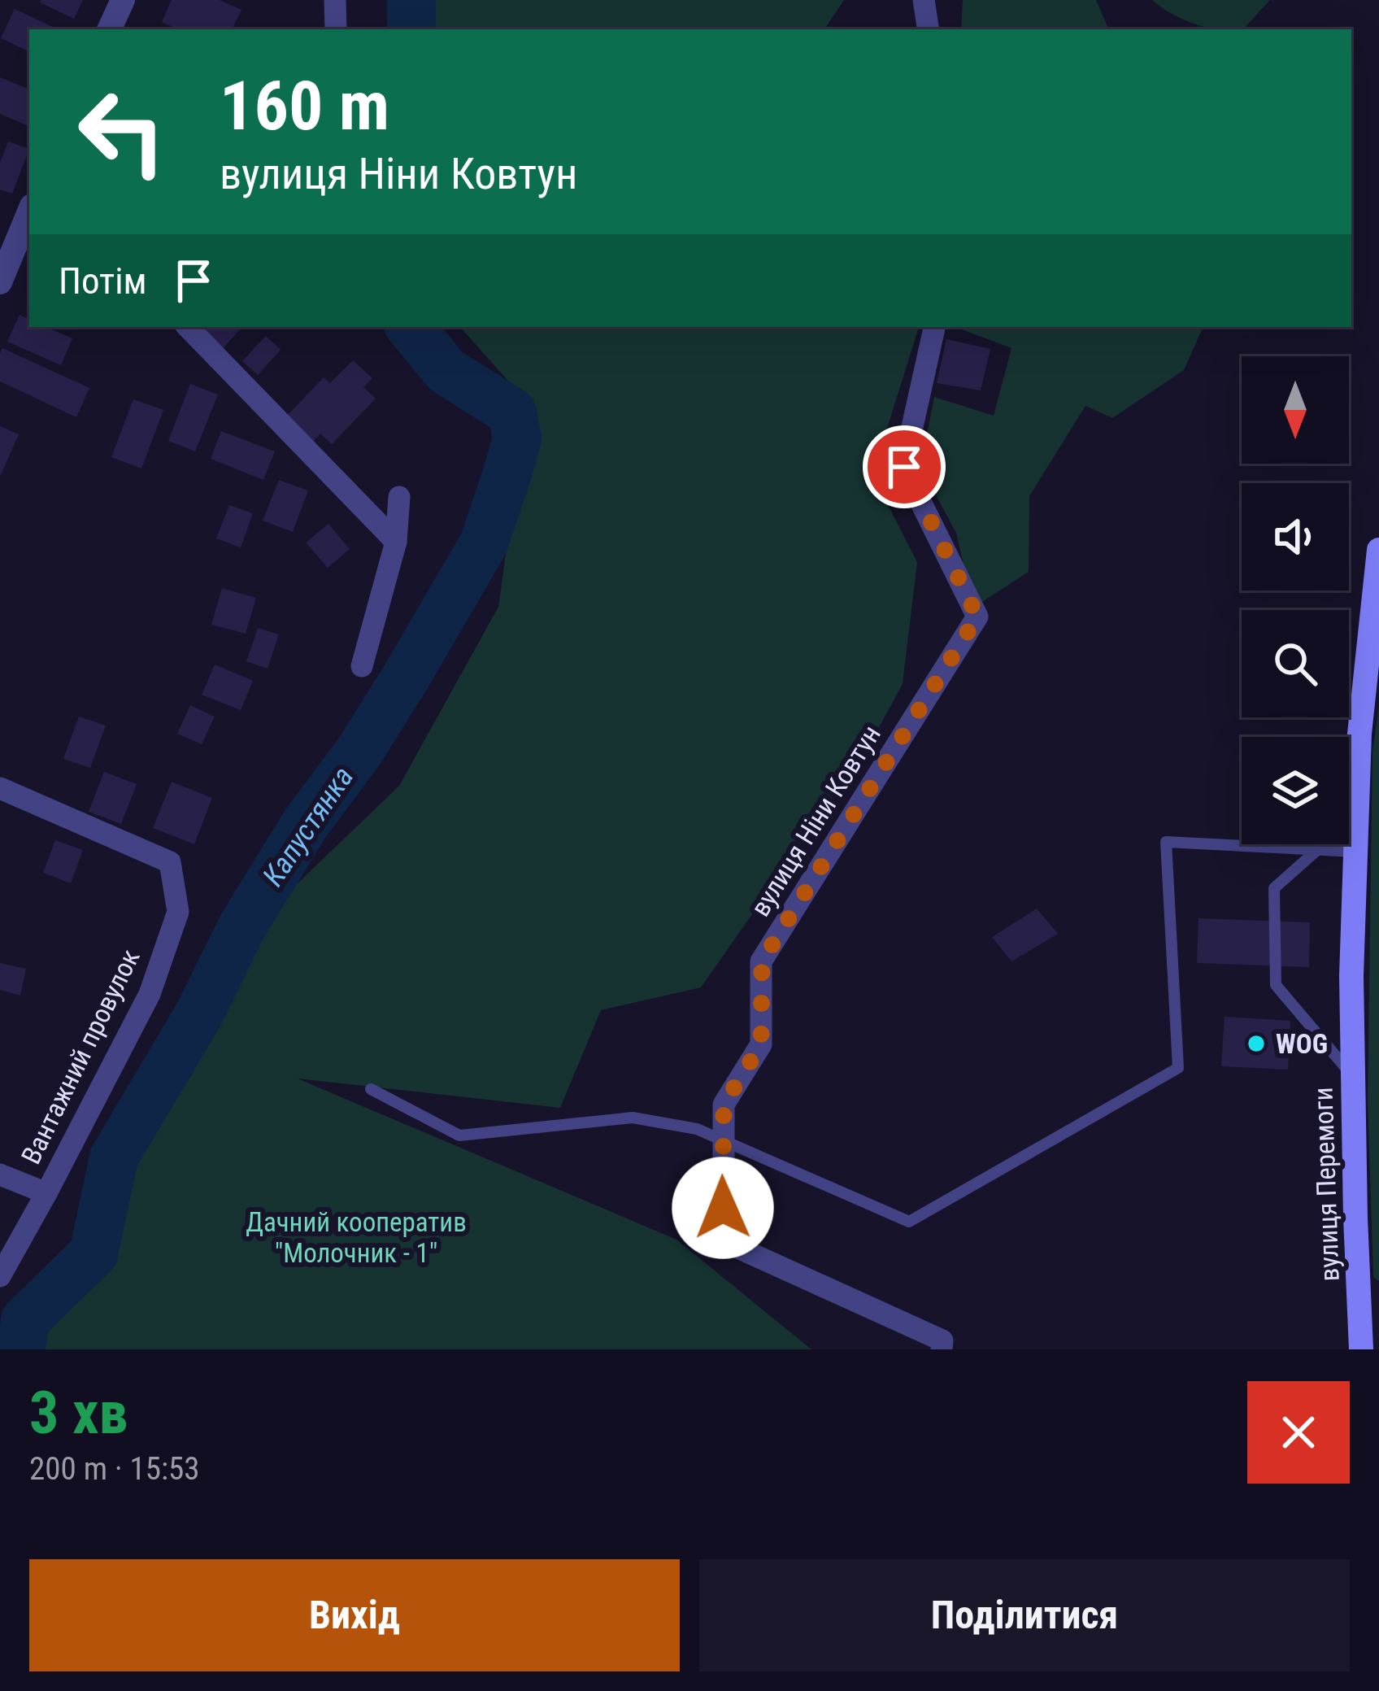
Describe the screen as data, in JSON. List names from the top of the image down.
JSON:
{
  "streets": {
    "main road": ["вулиця Перемоги"],
    "street": ["вулиця Ніни Ковтун", "Вантажний провулок"]
  },
  "water": ["Капустянка"],
  "parks": ["Дачний кооператив \"Молочник - 1\""],
  "places": ["WOG"],
  "north": "bottom",
  "page": {
    "turn": ["160 m", "вулиця Ніни Ковтун"],
    "then": "Потім",
    "heading": ["3 хв", "200 m · 15:53"],
    "buttons": ["Вихід", "Поділитися"]
  }
}
